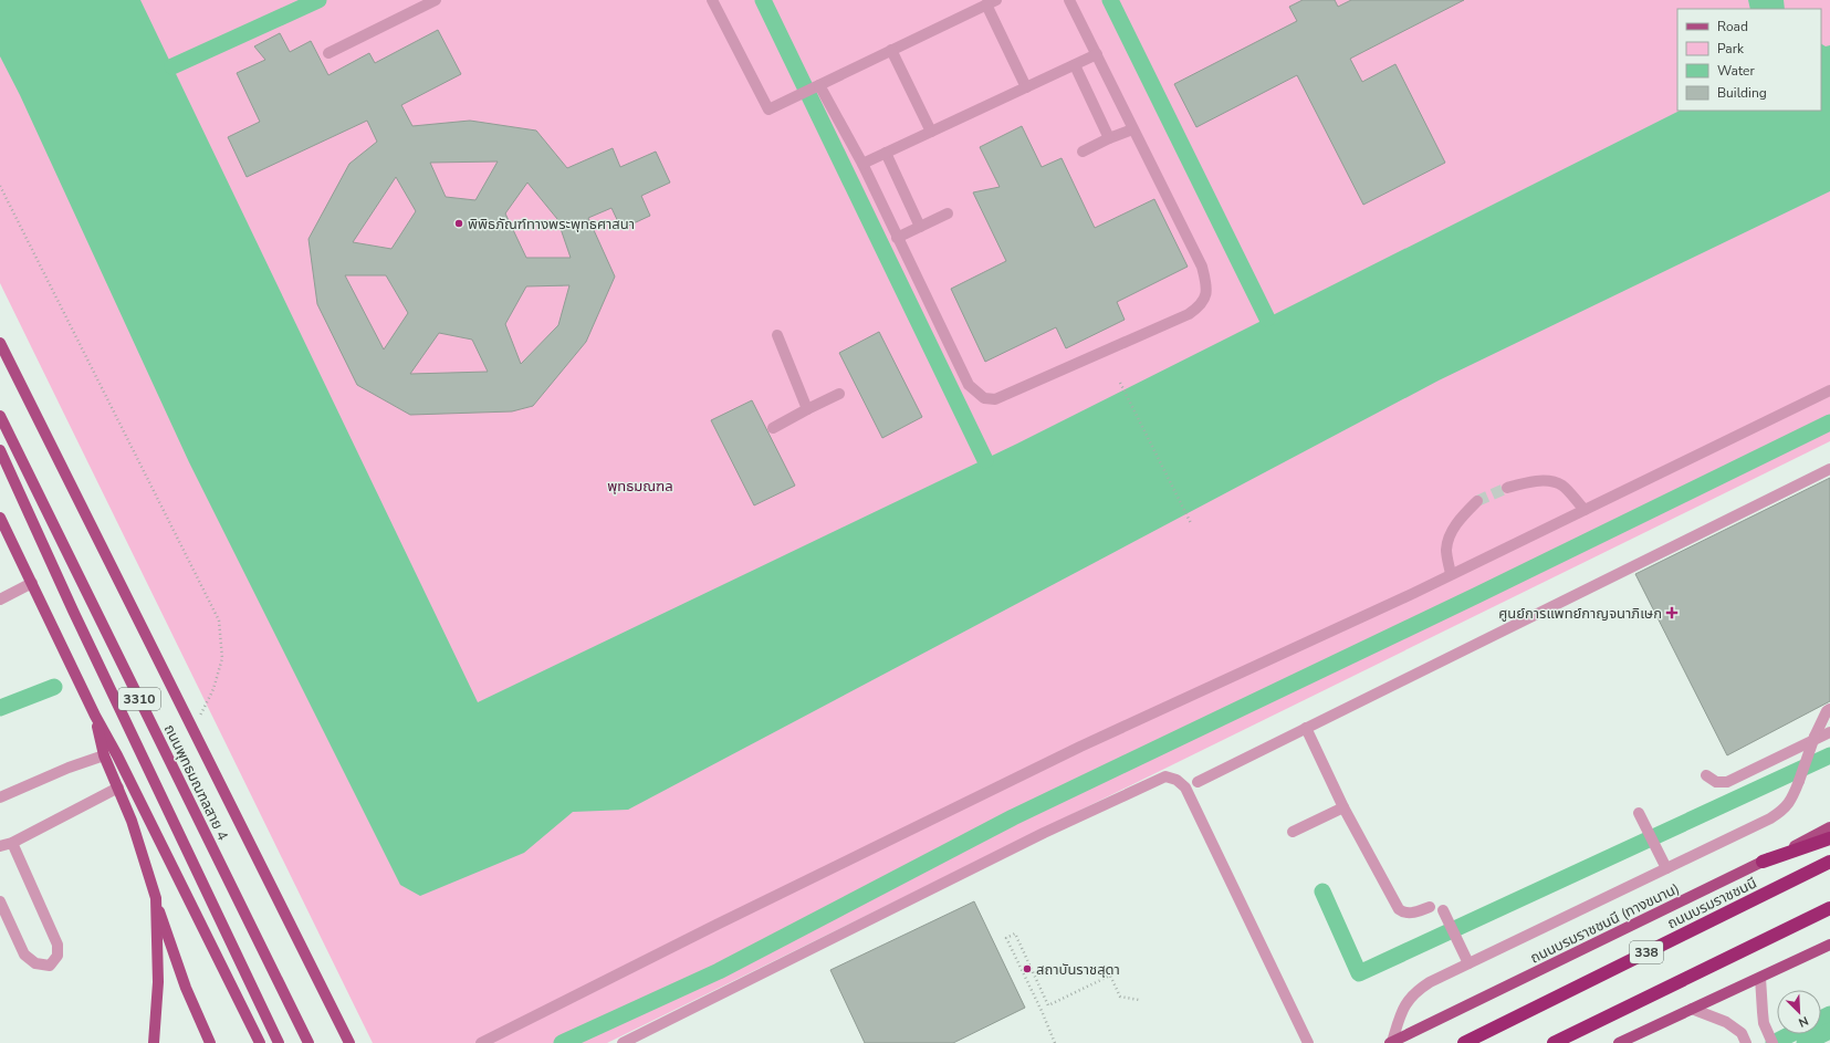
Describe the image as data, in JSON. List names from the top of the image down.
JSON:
{
  "streets": {
    "highway": ["ถนนบรมราชชนนี", "338"],
    "main road": ["3310", "ถนนพุทธมณฑลสาย 4", "ถนนบรมราชชนนี (ทางขนาน)"]
  },
  "parks": ["พุทธมณฑล"],
  "places": {
    "other": ["พิพิธภัณฑ์ทางพระพุทธศาสนา", "สถาบันราชสุดา"],
    "health": ["ศูนย์การแพทย์กาญจนาภิเษก"]
  },
  "legend": [
    "Road",
    "Park",
    "Water",
    "Building"
  ],
  "north": "bottom right"
}
